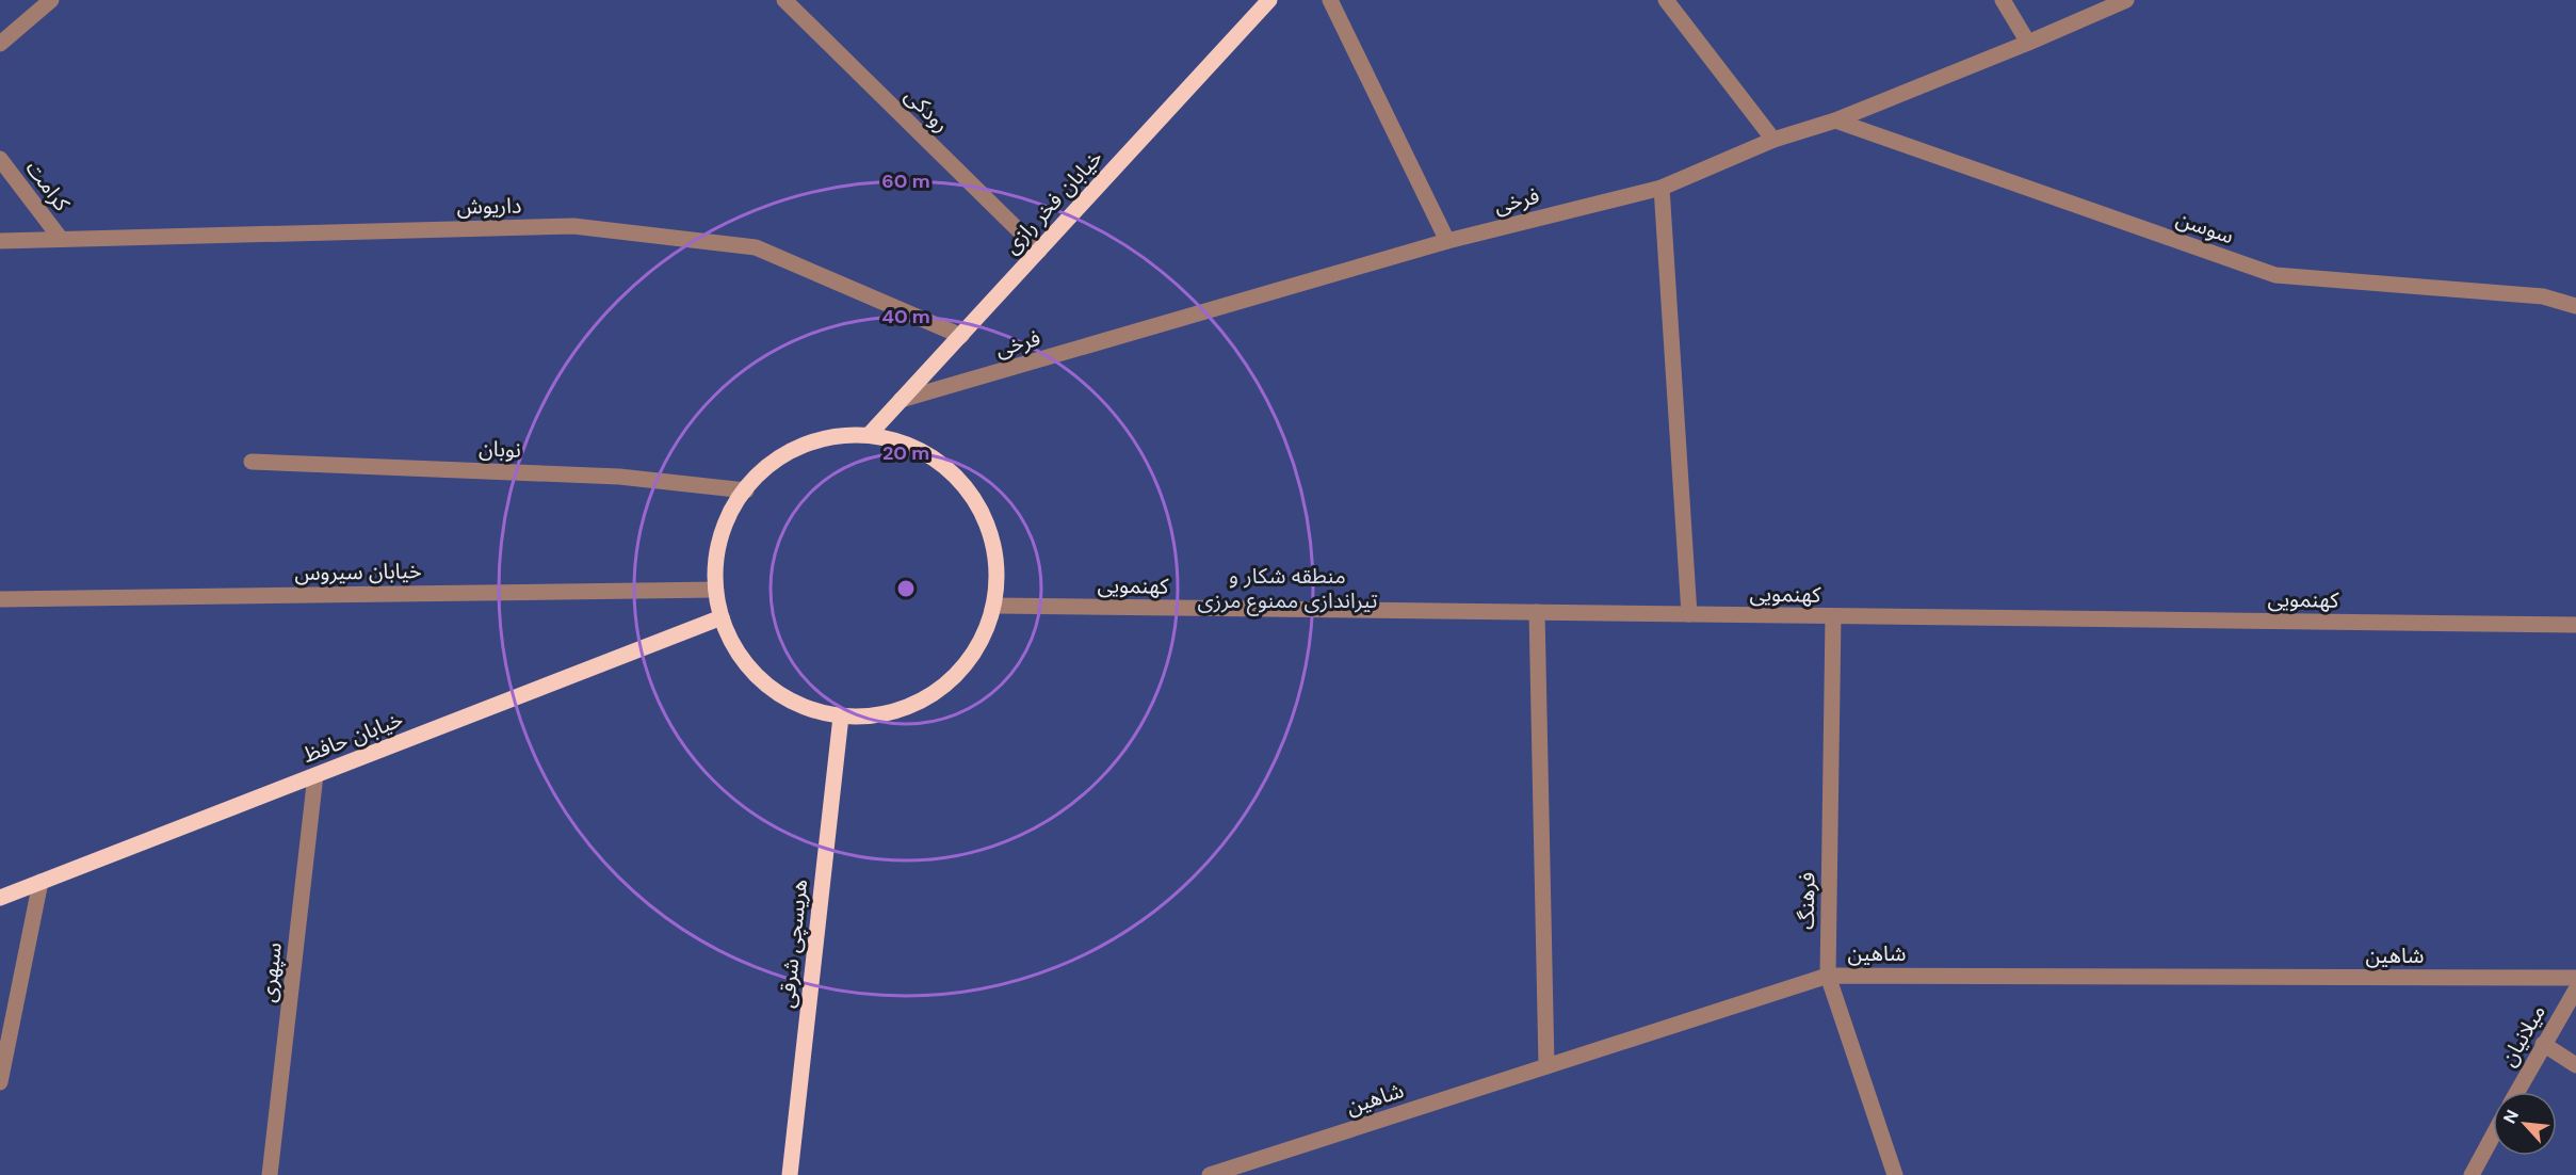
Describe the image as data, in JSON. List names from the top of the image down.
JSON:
{
  "streets": {
    "main road": ["خیابان فخر رازی", "خیابان حافظ", "هریسچی شرقی"],
    "street": [
      "رودکی",
      "کرامت",
      "فرخی",
      "داریوش",
      "سوسن",
      "نوبان",
      "خیابان سیروس",
      "کهنمویی",
      "فرهنگ",
      "شاهین",
      "سپهری",
      "میلانیان"
    ]
  },
  "crossings": [
    ["رودکی", "خیابان فخر رازی"],
    ["کرامت", "داریوش"],
    ["فرخی", "خیابان فخر رازی"],
    ["فرخی", "سوسن"],
    ["خیابان فخر رازی", "داریوش"],
    ["کهنمویی", "فرهنگ"],
    ["خیابان حافظ", "سپهری"],
    ["فرهنگ", "شاهین"]
  ],
  "parks": ["منطقه شکار و تیراندازی ممنوع مرزی"],
  "north": "top left",
  "rings": ["60 m", "40 m", "20 m"]
}
